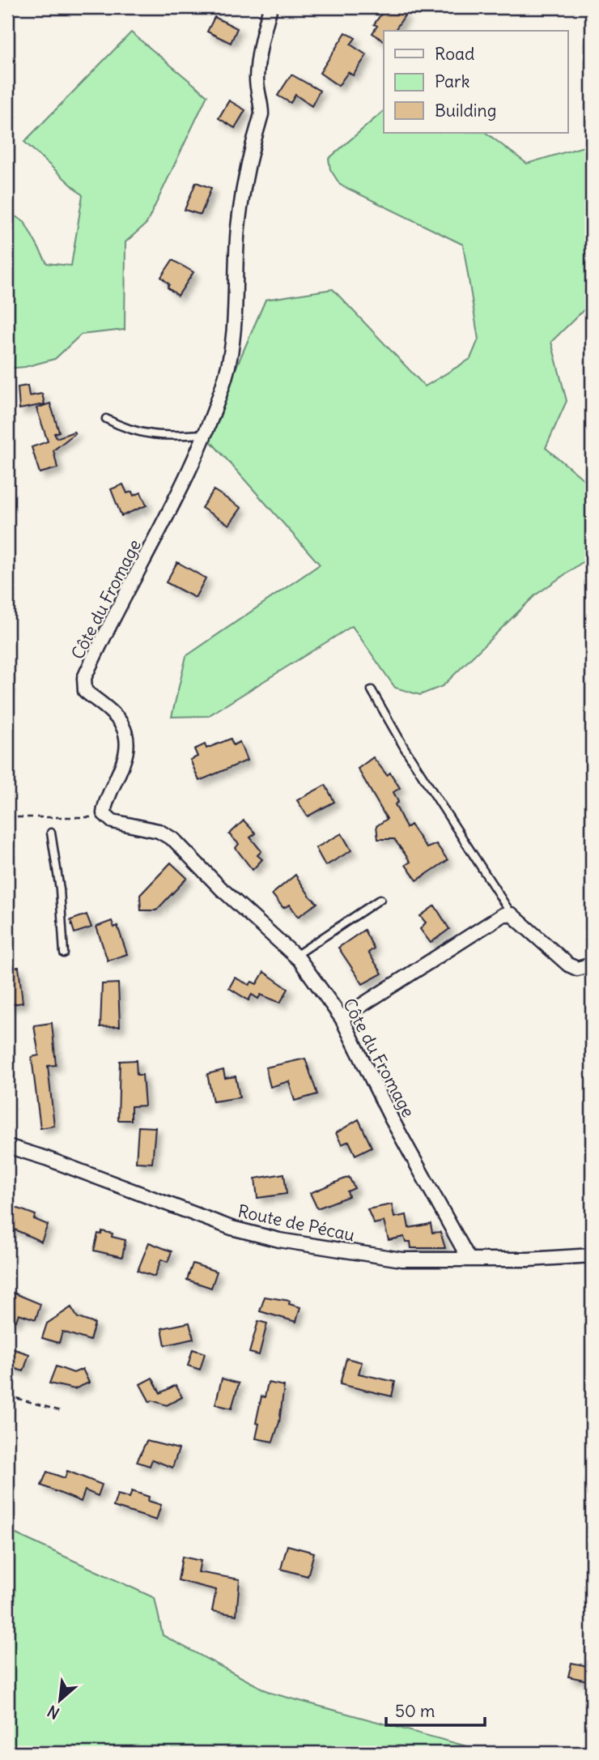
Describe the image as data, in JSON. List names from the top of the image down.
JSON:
{
  "streets": {
    "street": ["Côte du Fromage", "Route de Pécau"]
  },
  "crossings": [
    ["Côte du Fromage", "Route de Pécau"]
  ],
  "legend": ["Road", "Park", "Building"],
  "scale_bar": "50 m",
  "north": "bottom left"
}
